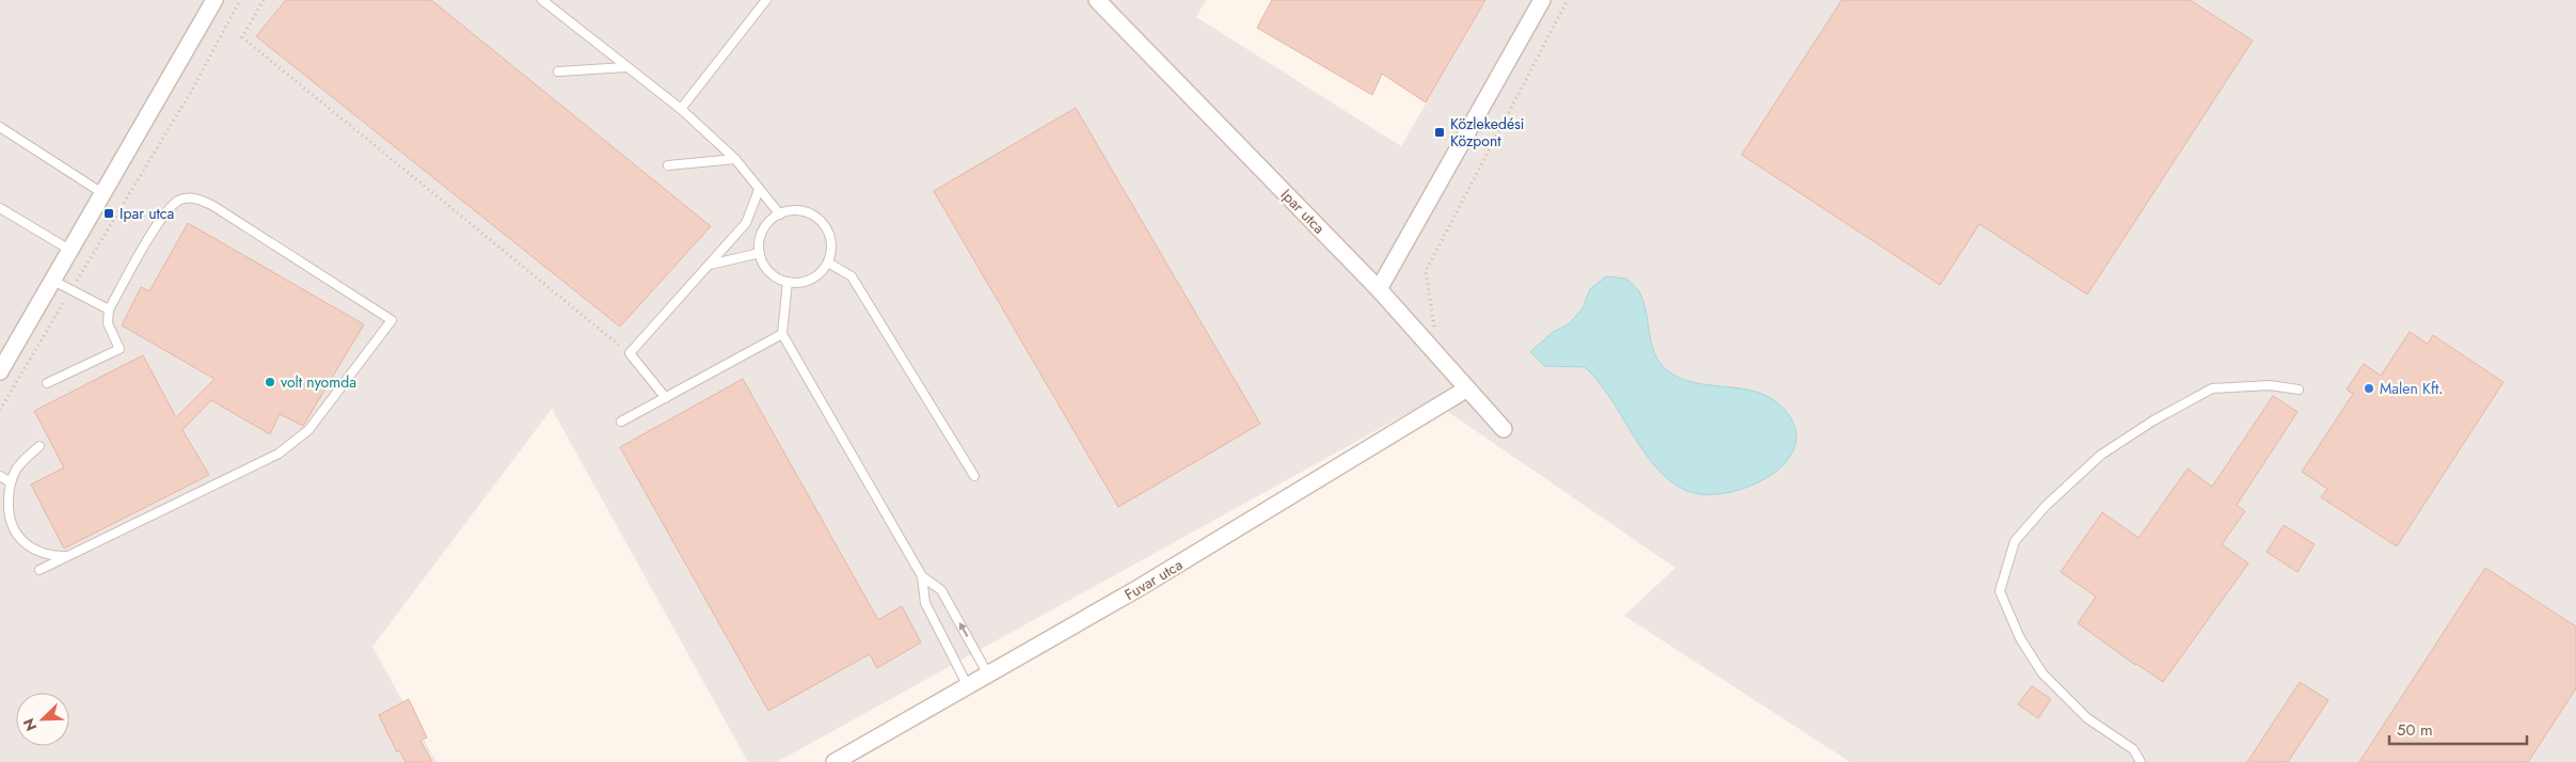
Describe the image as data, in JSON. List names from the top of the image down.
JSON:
{
  "streets": {
    "street": ["Ipar utca", "Fuvar utca"]
  },
  "crossings": [
    ["Ipar utca", "Fuvar utca"]
  ],
  "places": {
    "transit": ["Közlekedési Központ", "Ipar utca"],
    "other": ["volt nyomda", "Malen Kft."]
  },
  "scale_bar": "50 m",
  "north": "bottom left"
}
